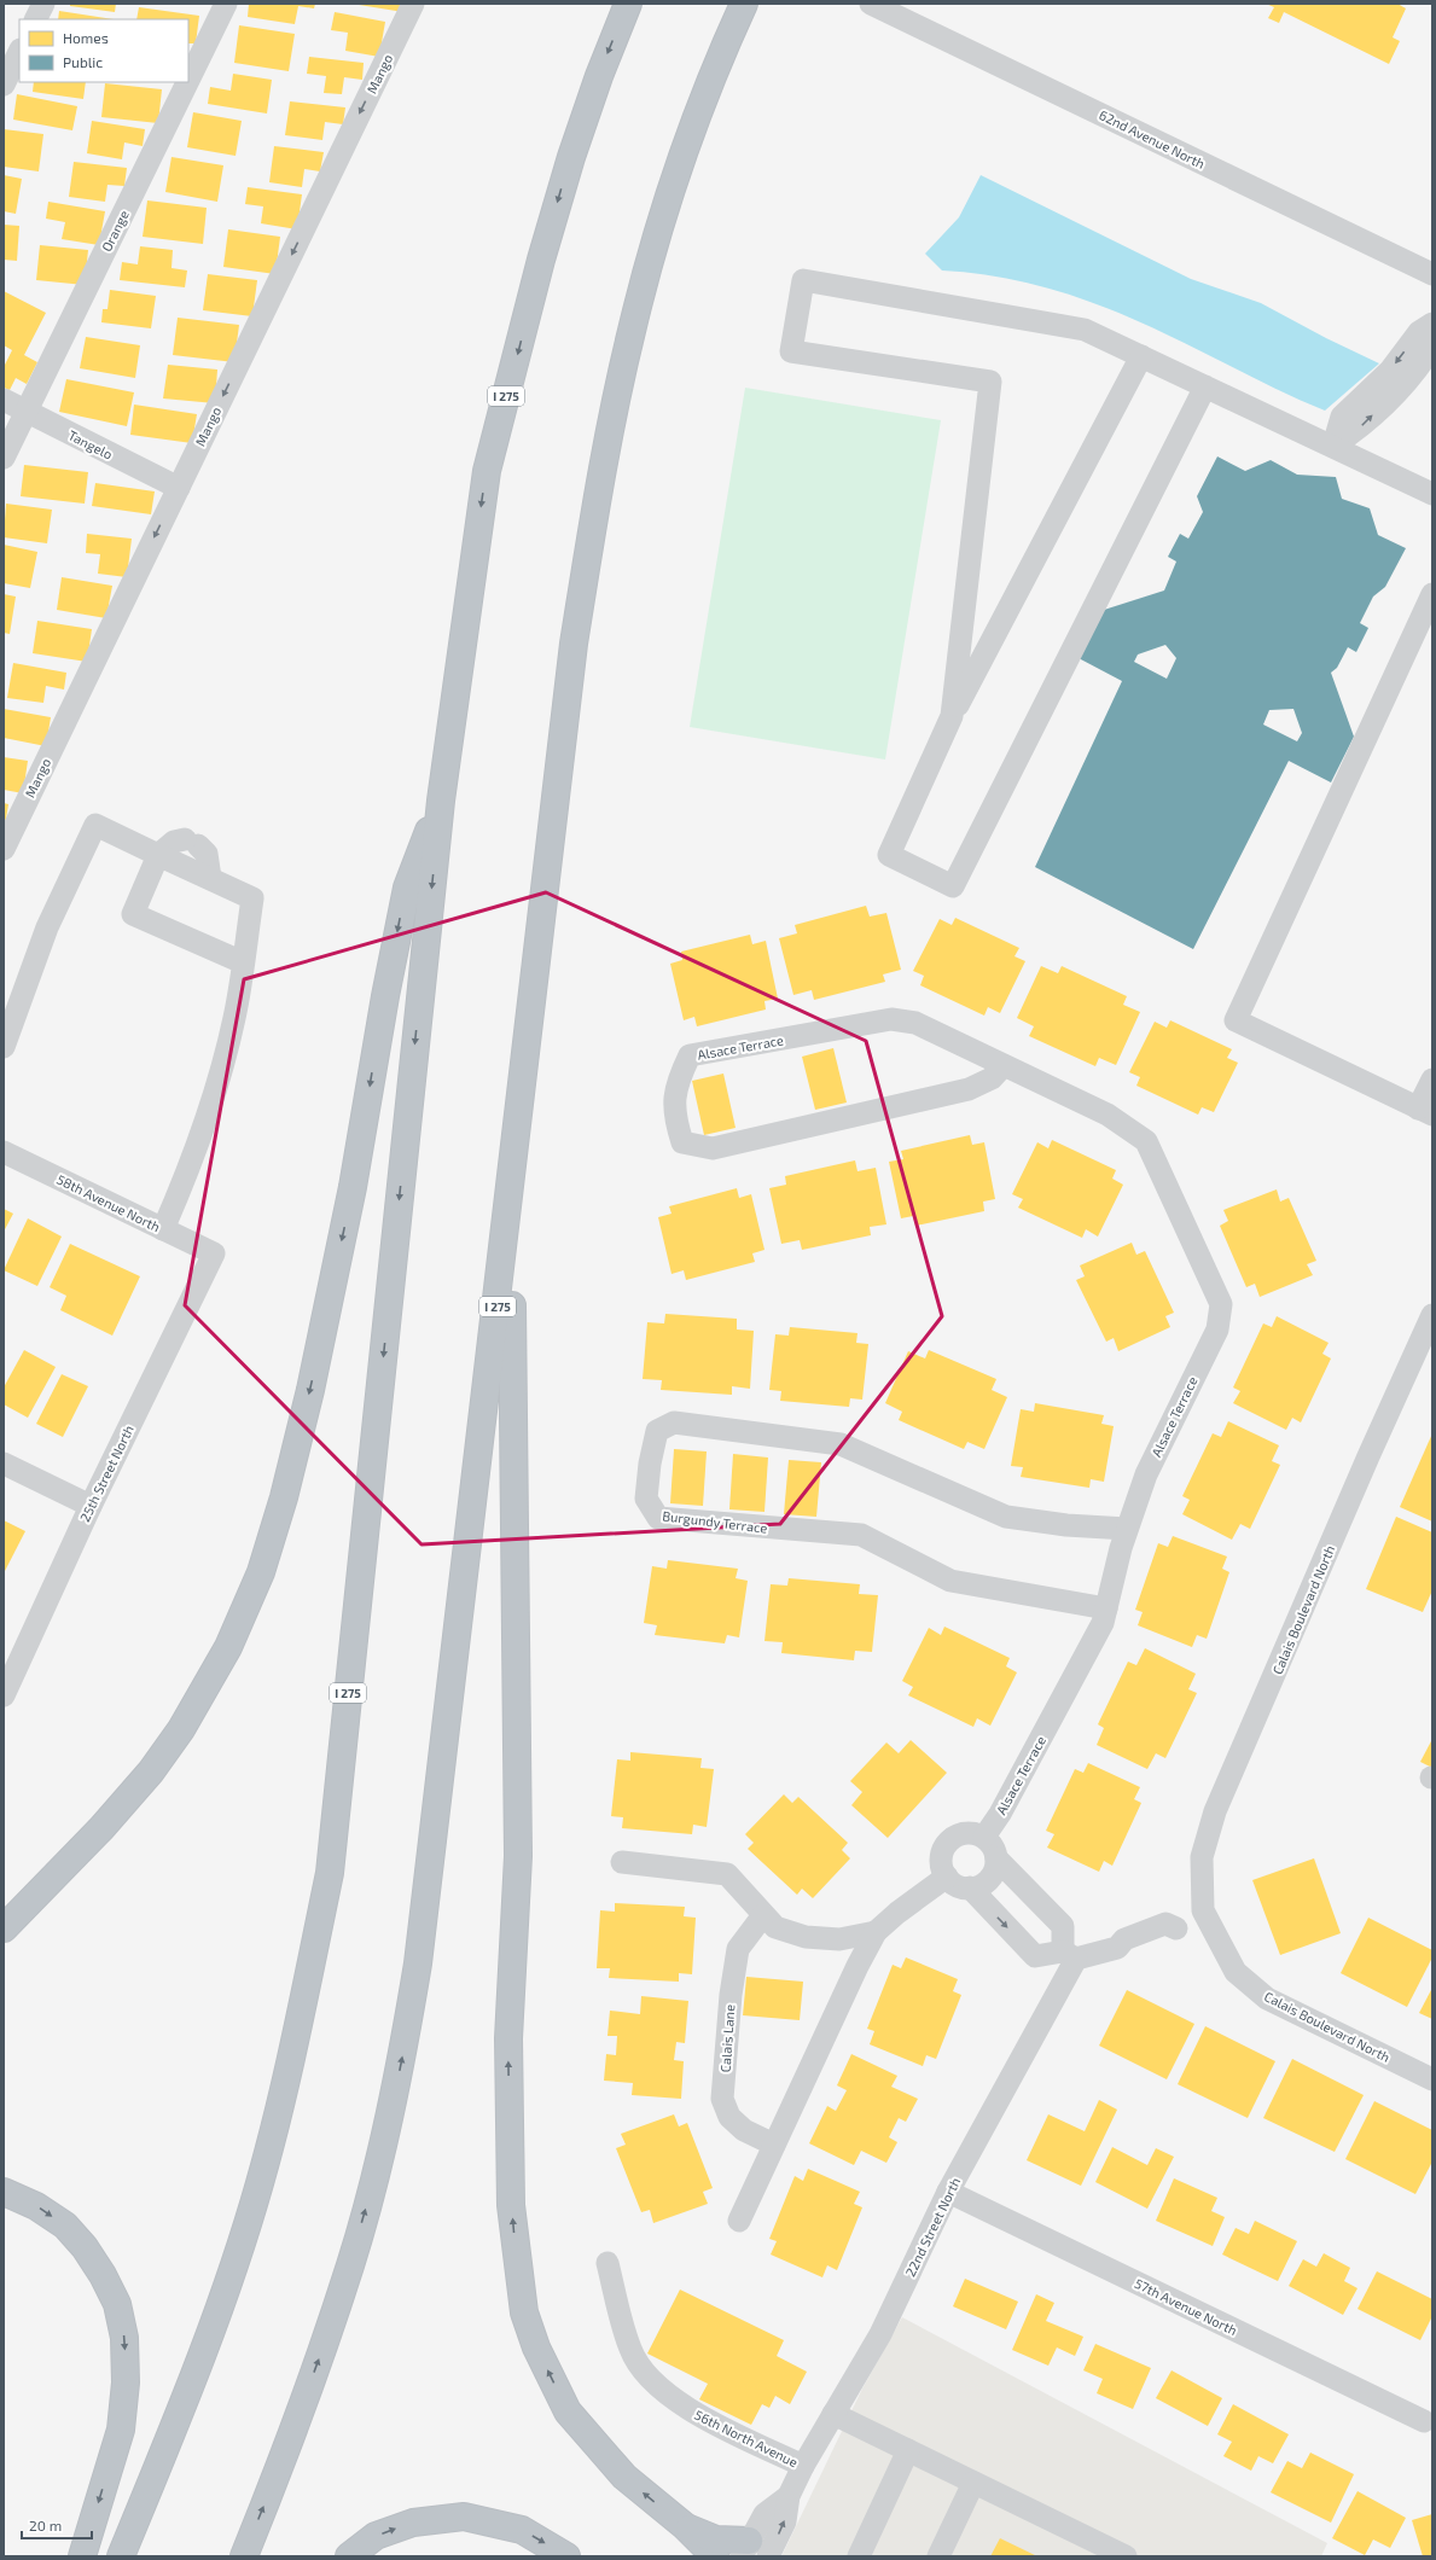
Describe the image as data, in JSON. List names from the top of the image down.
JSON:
{
  "streets": {
    "highway": ["I 275"],
    "street": [
      "Mango",
      "62nd Avenue North",
      "Orange",
      "Tangelo",
      "Alsace Terrace",
      "58th Avenue North",
      "25th Street North",
      "Burgundy Terrace",
      "Calais Boulevard North",
      "Calais Lane",
      "22nd Street North",
      "57th Avenue North",
      "56th North Avenue"
    ]
  },
  "crossings": [
    ["Mango", "Tangelo"],
    ["Orange", "Tangelo"],
    ["Alsace Terrace", "Burgundy Terrace"],
    ["58th Avenue North", "25th Street North"],
    ["22nd Street North", "57th Avenue North"],
    ["22nd Street North", "56th North Avenue"]
  ],
  "one_way": ["Mango"],
  "legend": ["Homes", "Public"],
  "scale_bar": "20 m"
}
